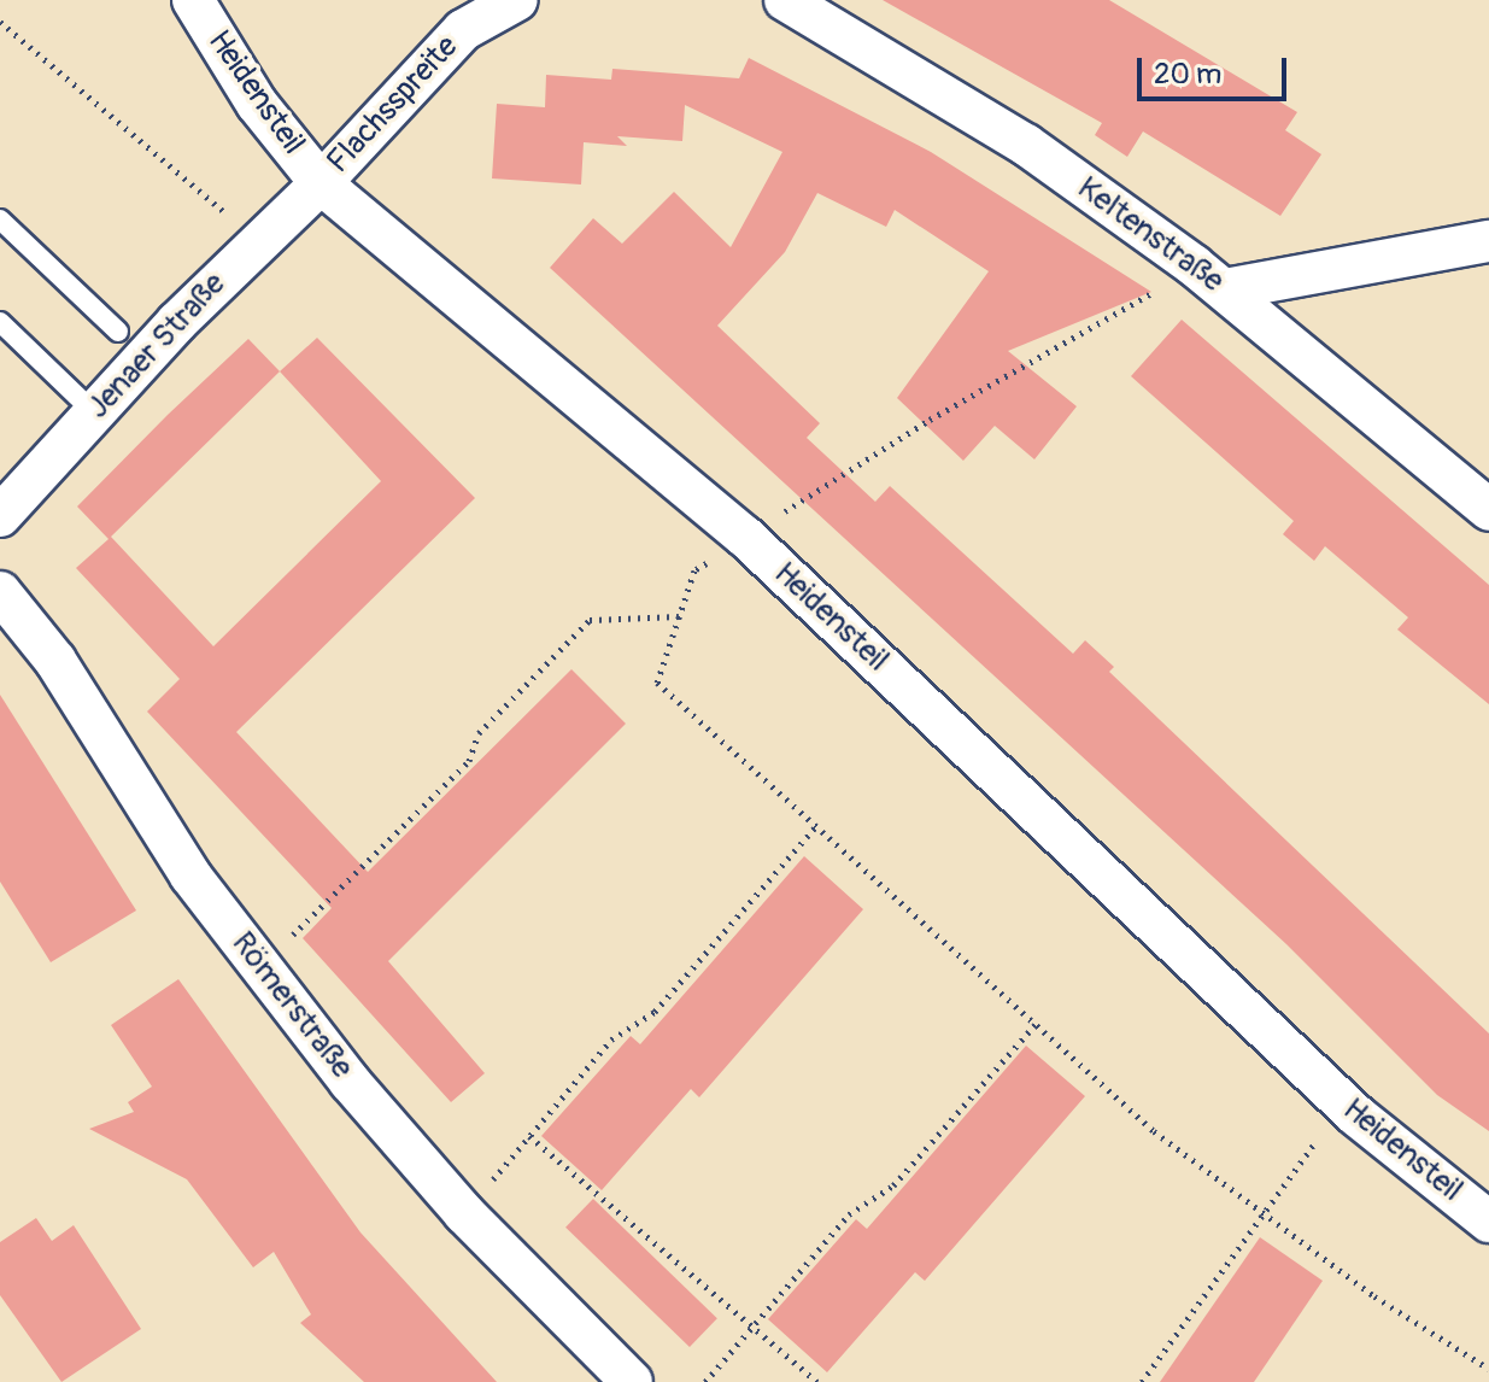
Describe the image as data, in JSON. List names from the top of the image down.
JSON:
{
  "streets": {
    "street": [
      "Heidensteil",
      "Flachsspreite",
      "Keltenstraße",
      "Jenaer Straße",
      "Römerstraße"
    ]
  },
  "crossings": [
    ["Heidensteil", "Flachsspreite"],
    ["Heidensteil", "Jenaer Straße"],
    ["Flachsspreite", "Jenaer Straße"]
  ],
  "scale_bar": "20 m"
}
